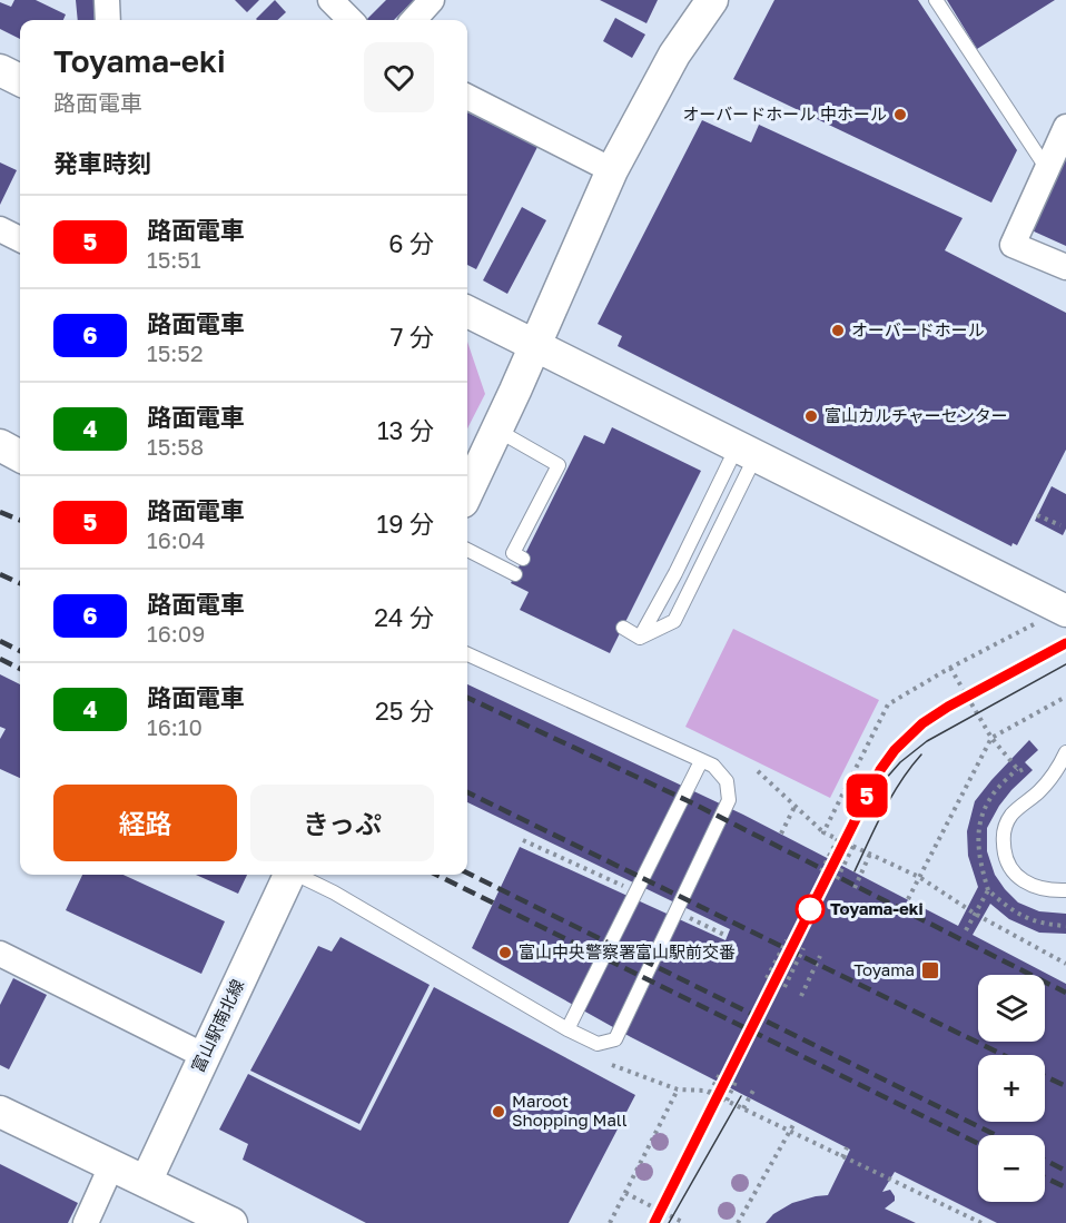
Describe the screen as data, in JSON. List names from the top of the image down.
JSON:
{
  "streets": {
    "street": ["富山駅南北線"]
  },
  "places": {
    "other": [
      "オーバードホール 中ホール",
      "オーバードホール",
      "富山カルチャーセンター",
      "Toyama-eki",
      "富山中央警察署富山駅前交番",
      "Maroot Shopping Mall"
    ],
    "transit": ["Toyama"]
  },
  "lines": ["tram line 5"],
  "page": {
    "on_map": "5",
    "heading": [
      ["Toyama-eki", "路面電車"],
      "発車時刻"
    ],
    "list": [
      {
        "mark": "5",
        "name": "路面電車",
        "note": "15:51",
        "value": "6 分"
      },
      {
        "mark": "6",
        "name": "路面電車",
        "note": "15:52",
        "value": "7 分"
      },
      {
        "mark": "4",
        "name": "路面電車",
        "note": "15:58",
        "value": "13 分"
      },
      {
        "mark": "5",
        "name": "路面電車",
        "note": "16:04",
        "value": "19 分"
      },
      {
        "mark": "6",
        "name": "路面電車",
        "note": "16:09",
        "value": "24 分"
      },
      {
        "mark": "4",
        "name": "路面電車",
        "note": "16:10",
        "value": "25 分"
      }
    ],
    "buttons": ["経路", "きっぷ"],
    "map_buttons": ["+", "−"]
  }
}
